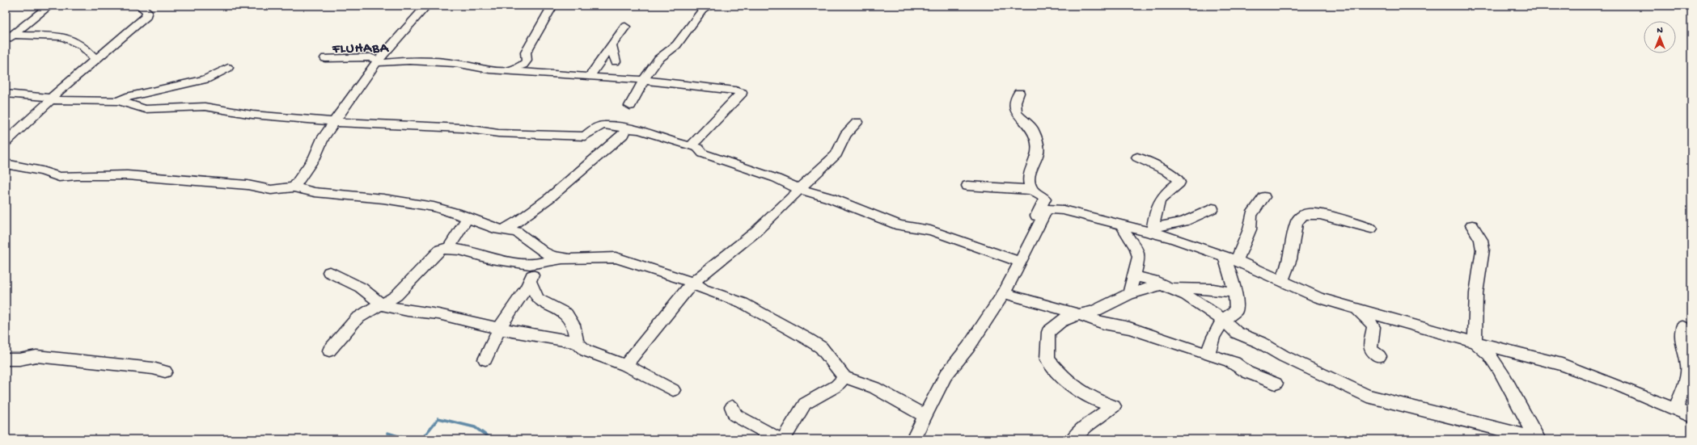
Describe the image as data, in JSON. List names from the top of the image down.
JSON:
{
  "districts": ["FLUHABA"],
  "north": "top"
}
